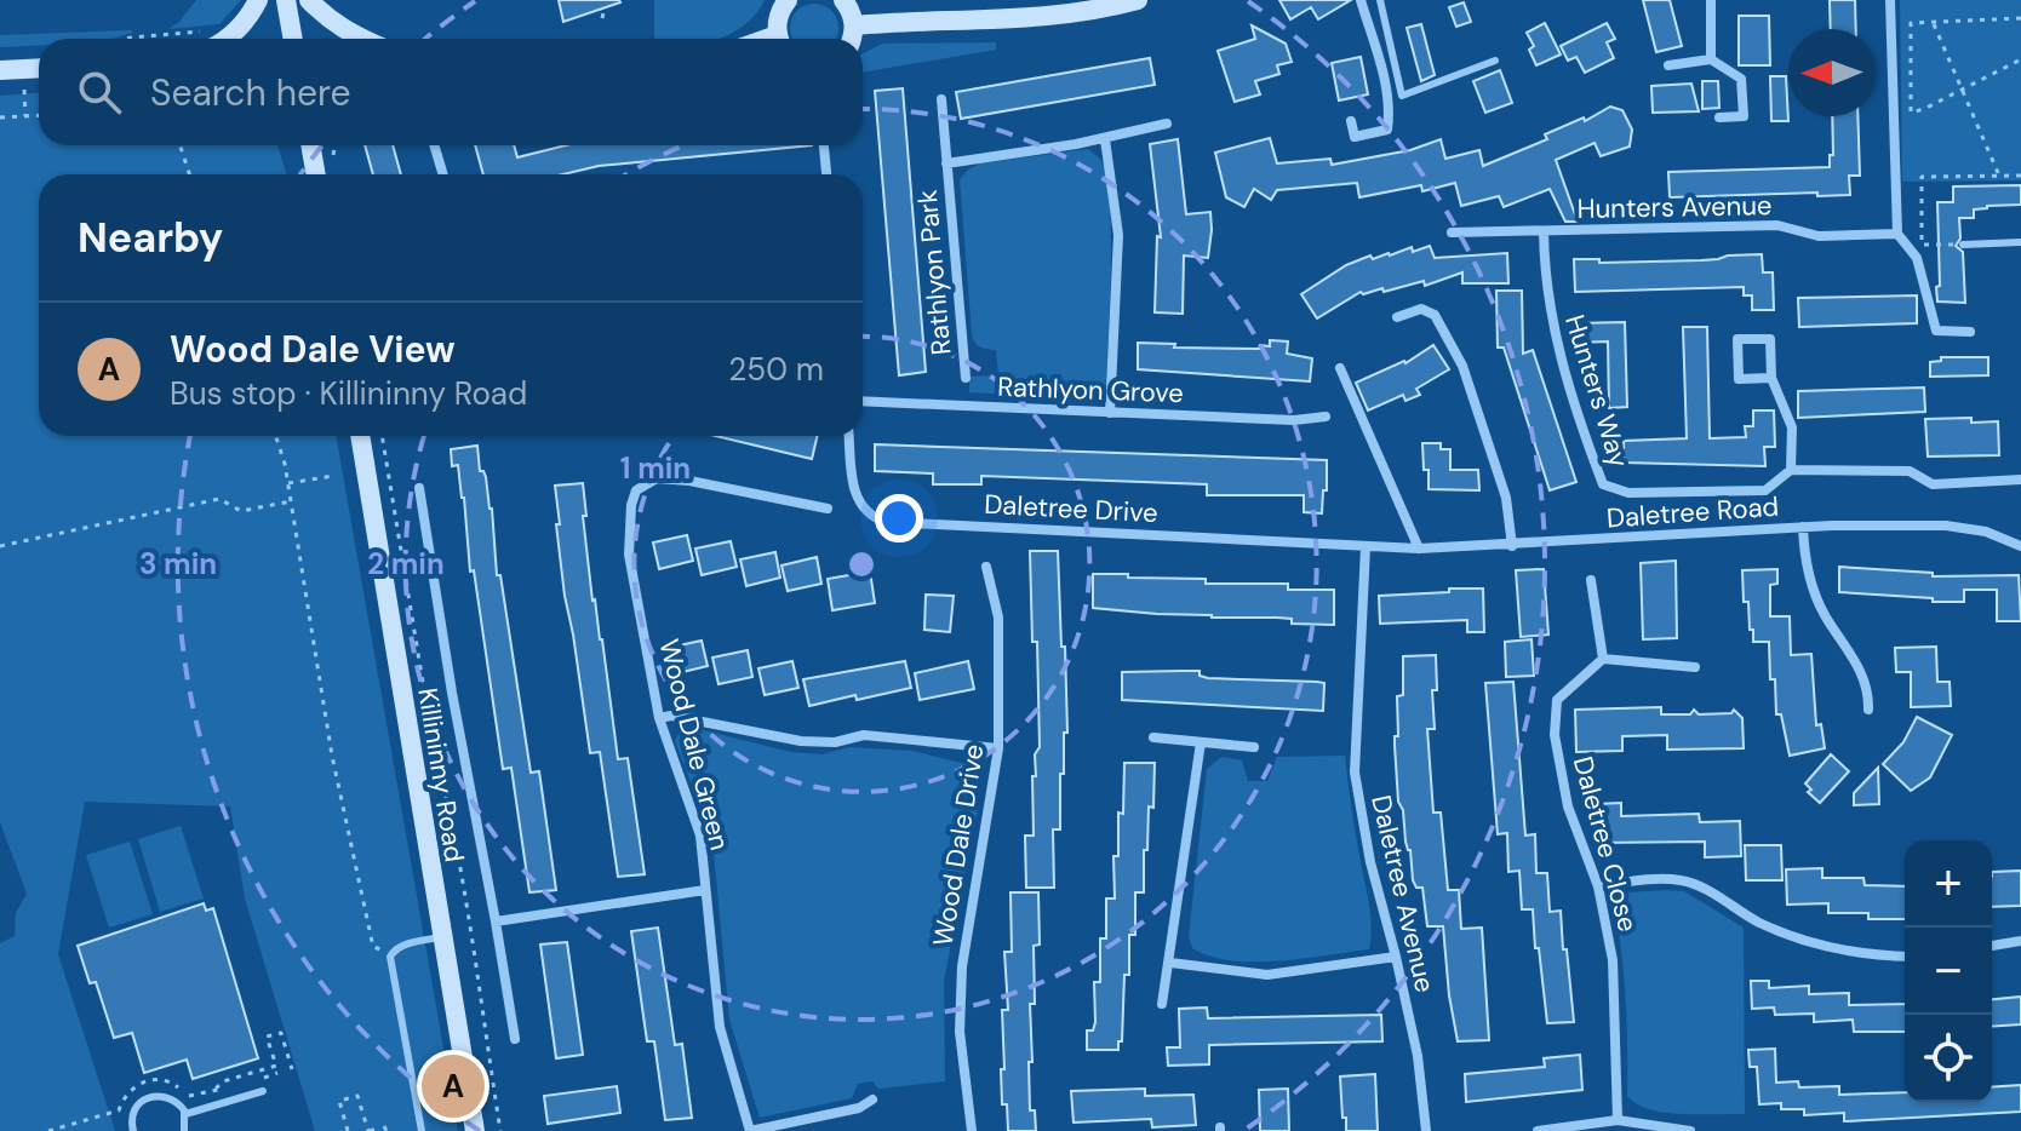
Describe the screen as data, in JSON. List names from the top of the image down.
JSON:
{
  "streets": {
    "main road": ["Killininny Road"],
    "street": [
      "Hunters Avenue",
      "Rathlyon Park",
      "Rathlyon Grove",
      "Hunters Way",
      "Daletree Drive",
      "Daletree Road",
      "Wood Dale Green",
      "Daletree Close",
      "Wood Dale Drive",
      "Daletree Avenue"
    ]
  },
  "crossings": [
    ["Hunters Avenue", "Hunters Way"],
    ["Daletree Drive", "Daletree Road"],
    ["Daletree Drive", "Daletree Avenue"],
    ["Daletree Road", "Daletree Avenue"]
  ],
  "north": "left",
  "page": {
    "search": "Search here",
    "heading": "Nearby",
    "list": [
      {
        "mark": "A",
        "name": "Wood Dale View",
        "note": "Bus stop · Killininny Road",
        "value": "250 m"
      }
    ],
    "map_buttons": ["+", "−"],
    "pins": "A"
  },
  "rings": ["1 min", "3 min", "2 min"]
}
